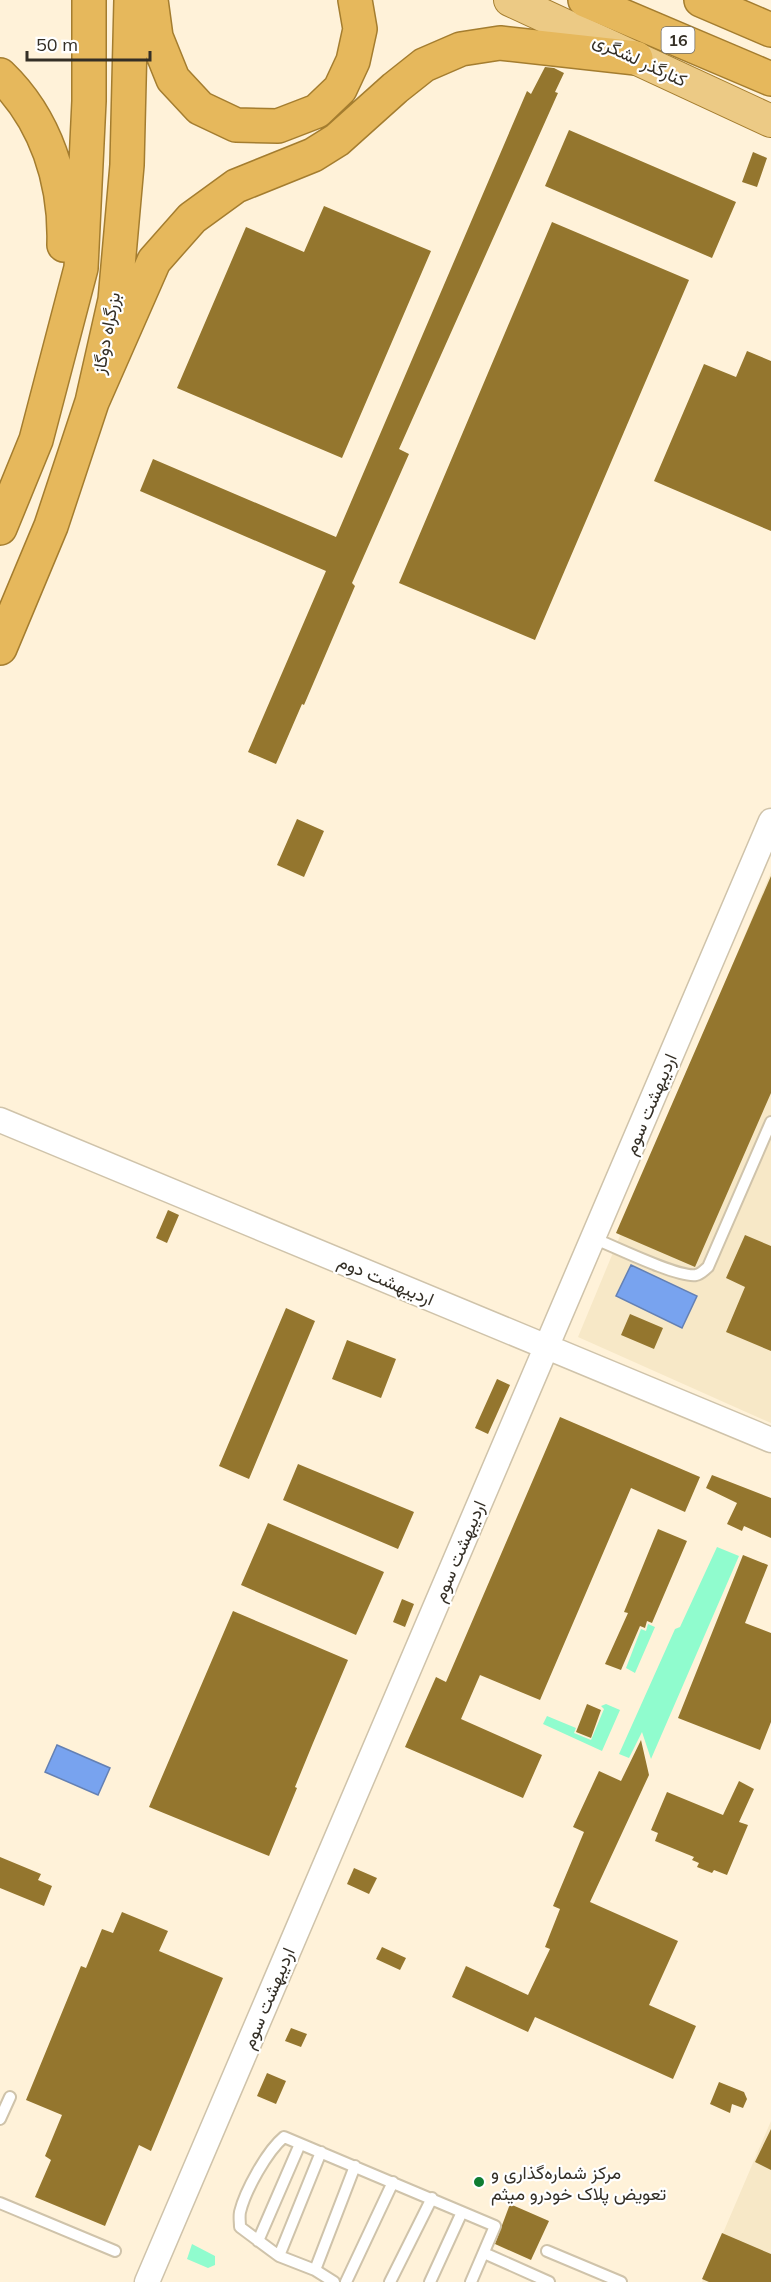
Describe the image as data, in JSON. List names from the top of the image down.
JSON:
{
  "streets": {
    "highway": ["16", "بزرگراه دوگاز"],
    "main road": ["کنارگذر لشگری"],
    "street": ["اردیبهشت سوم", "اردیبهشت دوم"]
  },
  "crossings": [
    ["اردیبهشت سوم", "اردیبهشت دوم"]
  ],
  "places": ["مرکز شماره‌گذاری و تعویض پلاک خودرو میثم"],
  "scale_bar": "50 m"
}
